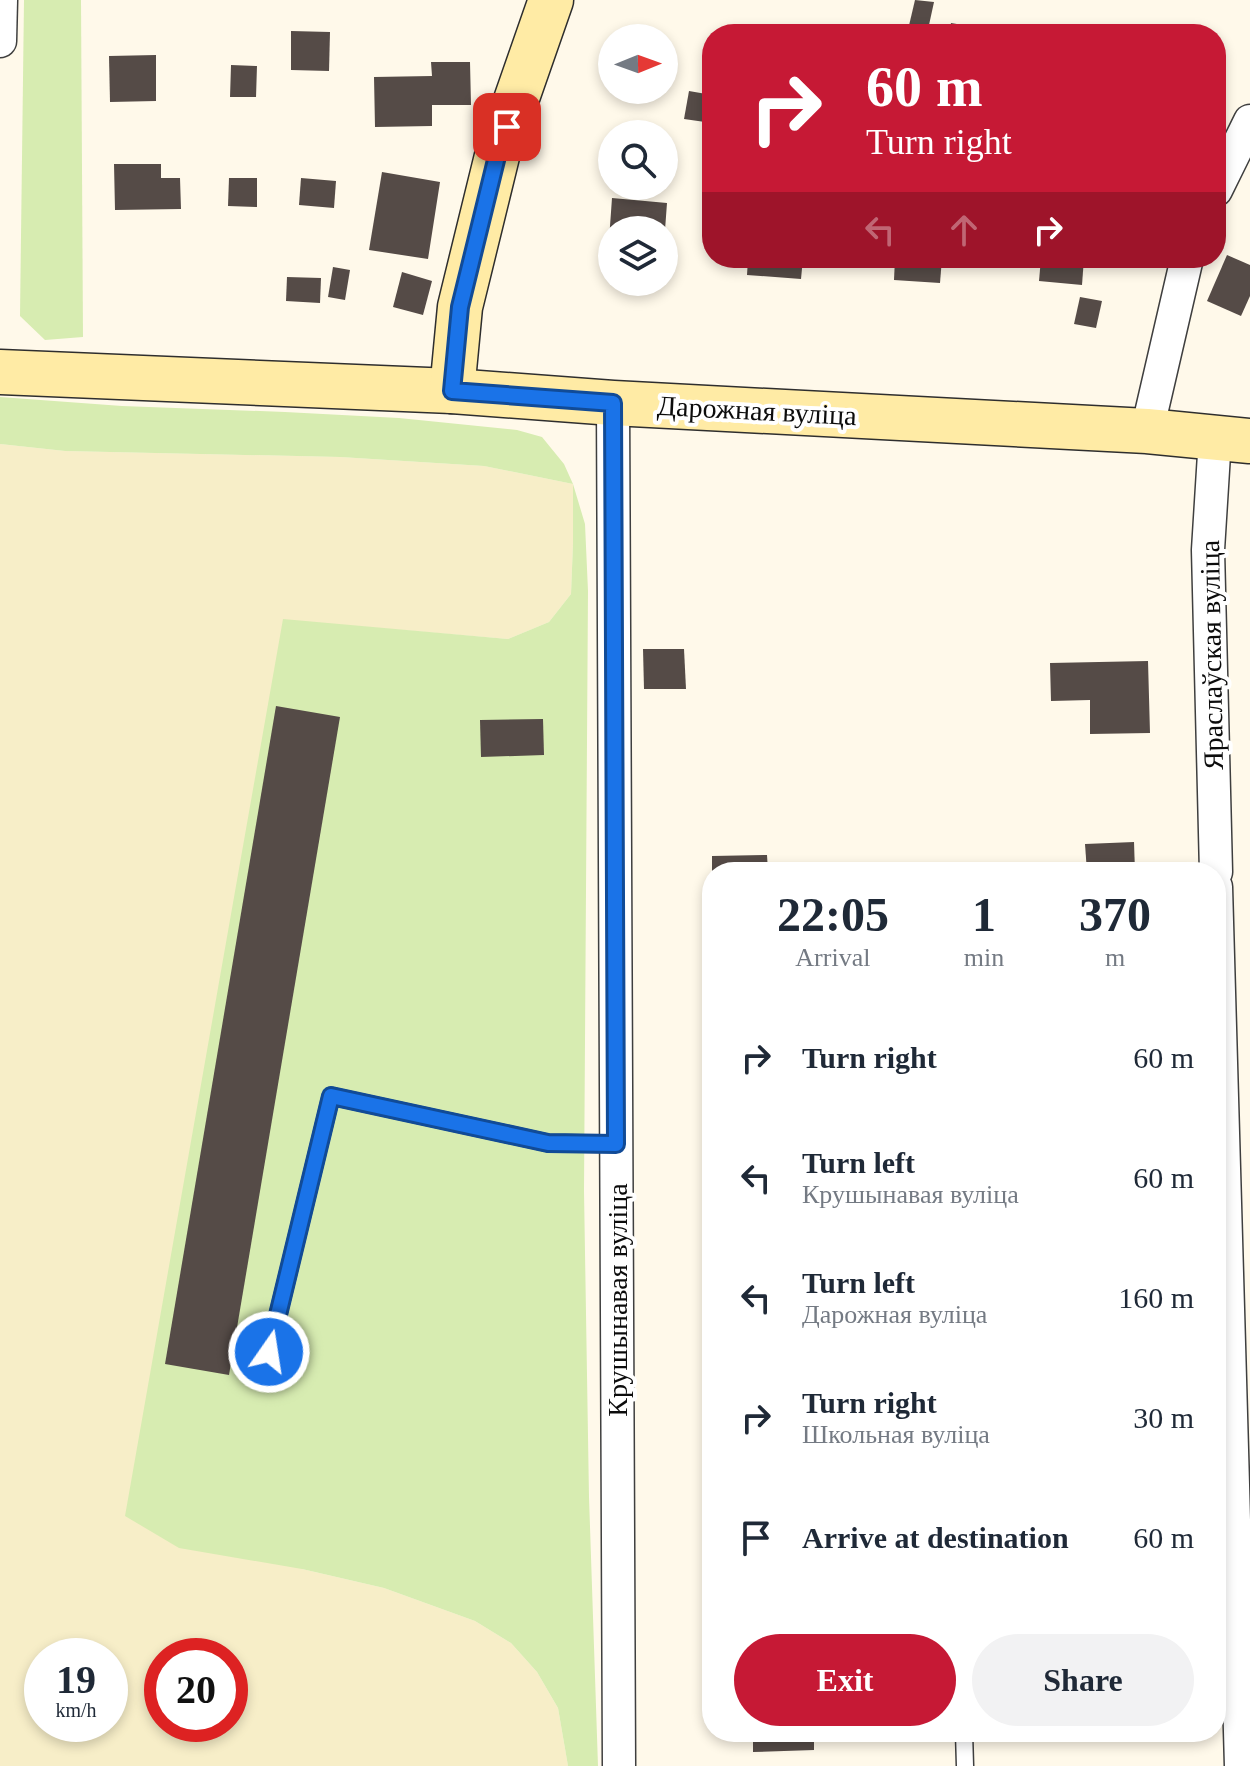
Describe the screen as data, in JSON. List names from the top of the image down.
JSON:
{
  "streets": {
    "main road": ["Дарожная вуліца"],
    "street": ["Яраслаўская вуліца", "Крушынавая вуліца"]
  },
  "crossings": [
    ["Дарожная вуліца", "Яраслаўская вуліца"],
    ["Дарожная вуліца", "Крушынавая вуліца"]
  ],
  "north": "right",
  "page": {
    "turn": ["60 m", "Turn right"],
    "eta": [
      "22:05",
      "Arrival",
      "1",
      "min",
      "370",
      "m"
    ],
    "list": [
      {
        "name": "Turn right",
        "value": "60 m"
      },
      {
        "name": "Turn left",
        "note": "Крушынавая вуліца",
        "value": "60 m"
      },
      {
        "name": "Turn left",
        "note": "Дарожная вуліца",
        "value": "160 m"
      },
      {
        "name": "Turn right",
        "note": "Школьная вуліца",
        "value": "30 m"
      },
      {
        "name": "Arrive at destination",
        "value": "60 m"
      }
    ],
    "buttons": ["Exit", "Share"],
    "speed": "19 km/h",
    "limit": "20"
  }
}
